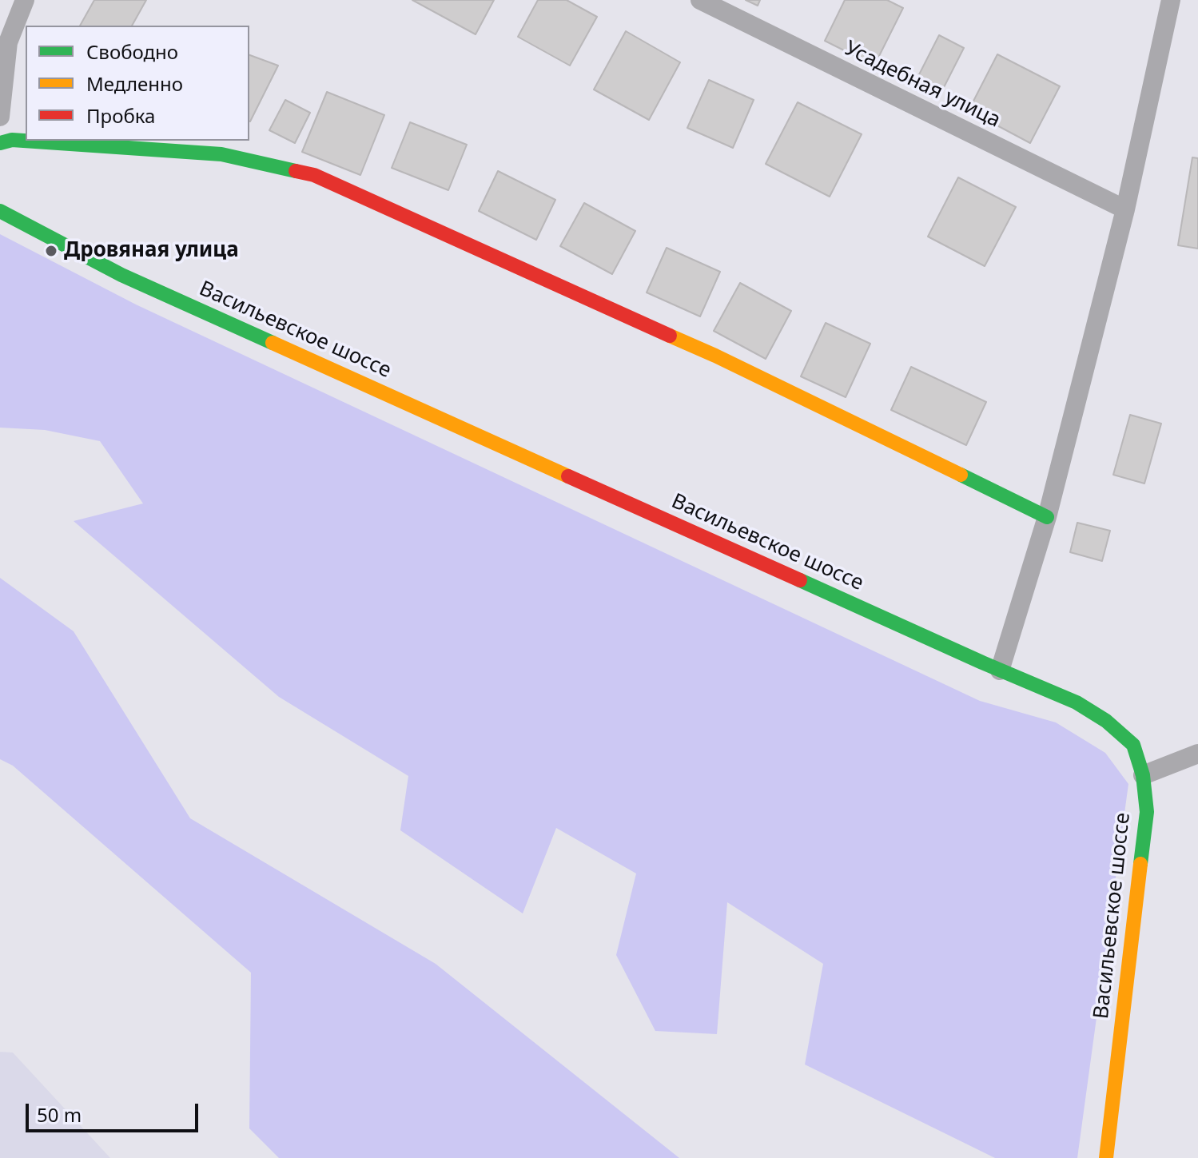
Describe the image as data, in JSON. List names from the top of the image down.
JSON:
{
  "streets": {
    "street": ["Усадебная улица", "Васильевское шоссе"]
  },
  "places": ["Дровяная улица"],
  "legend": ["Свободно", "Медленно", "Пробка"],
  "scale_bar": "50 m"
}
